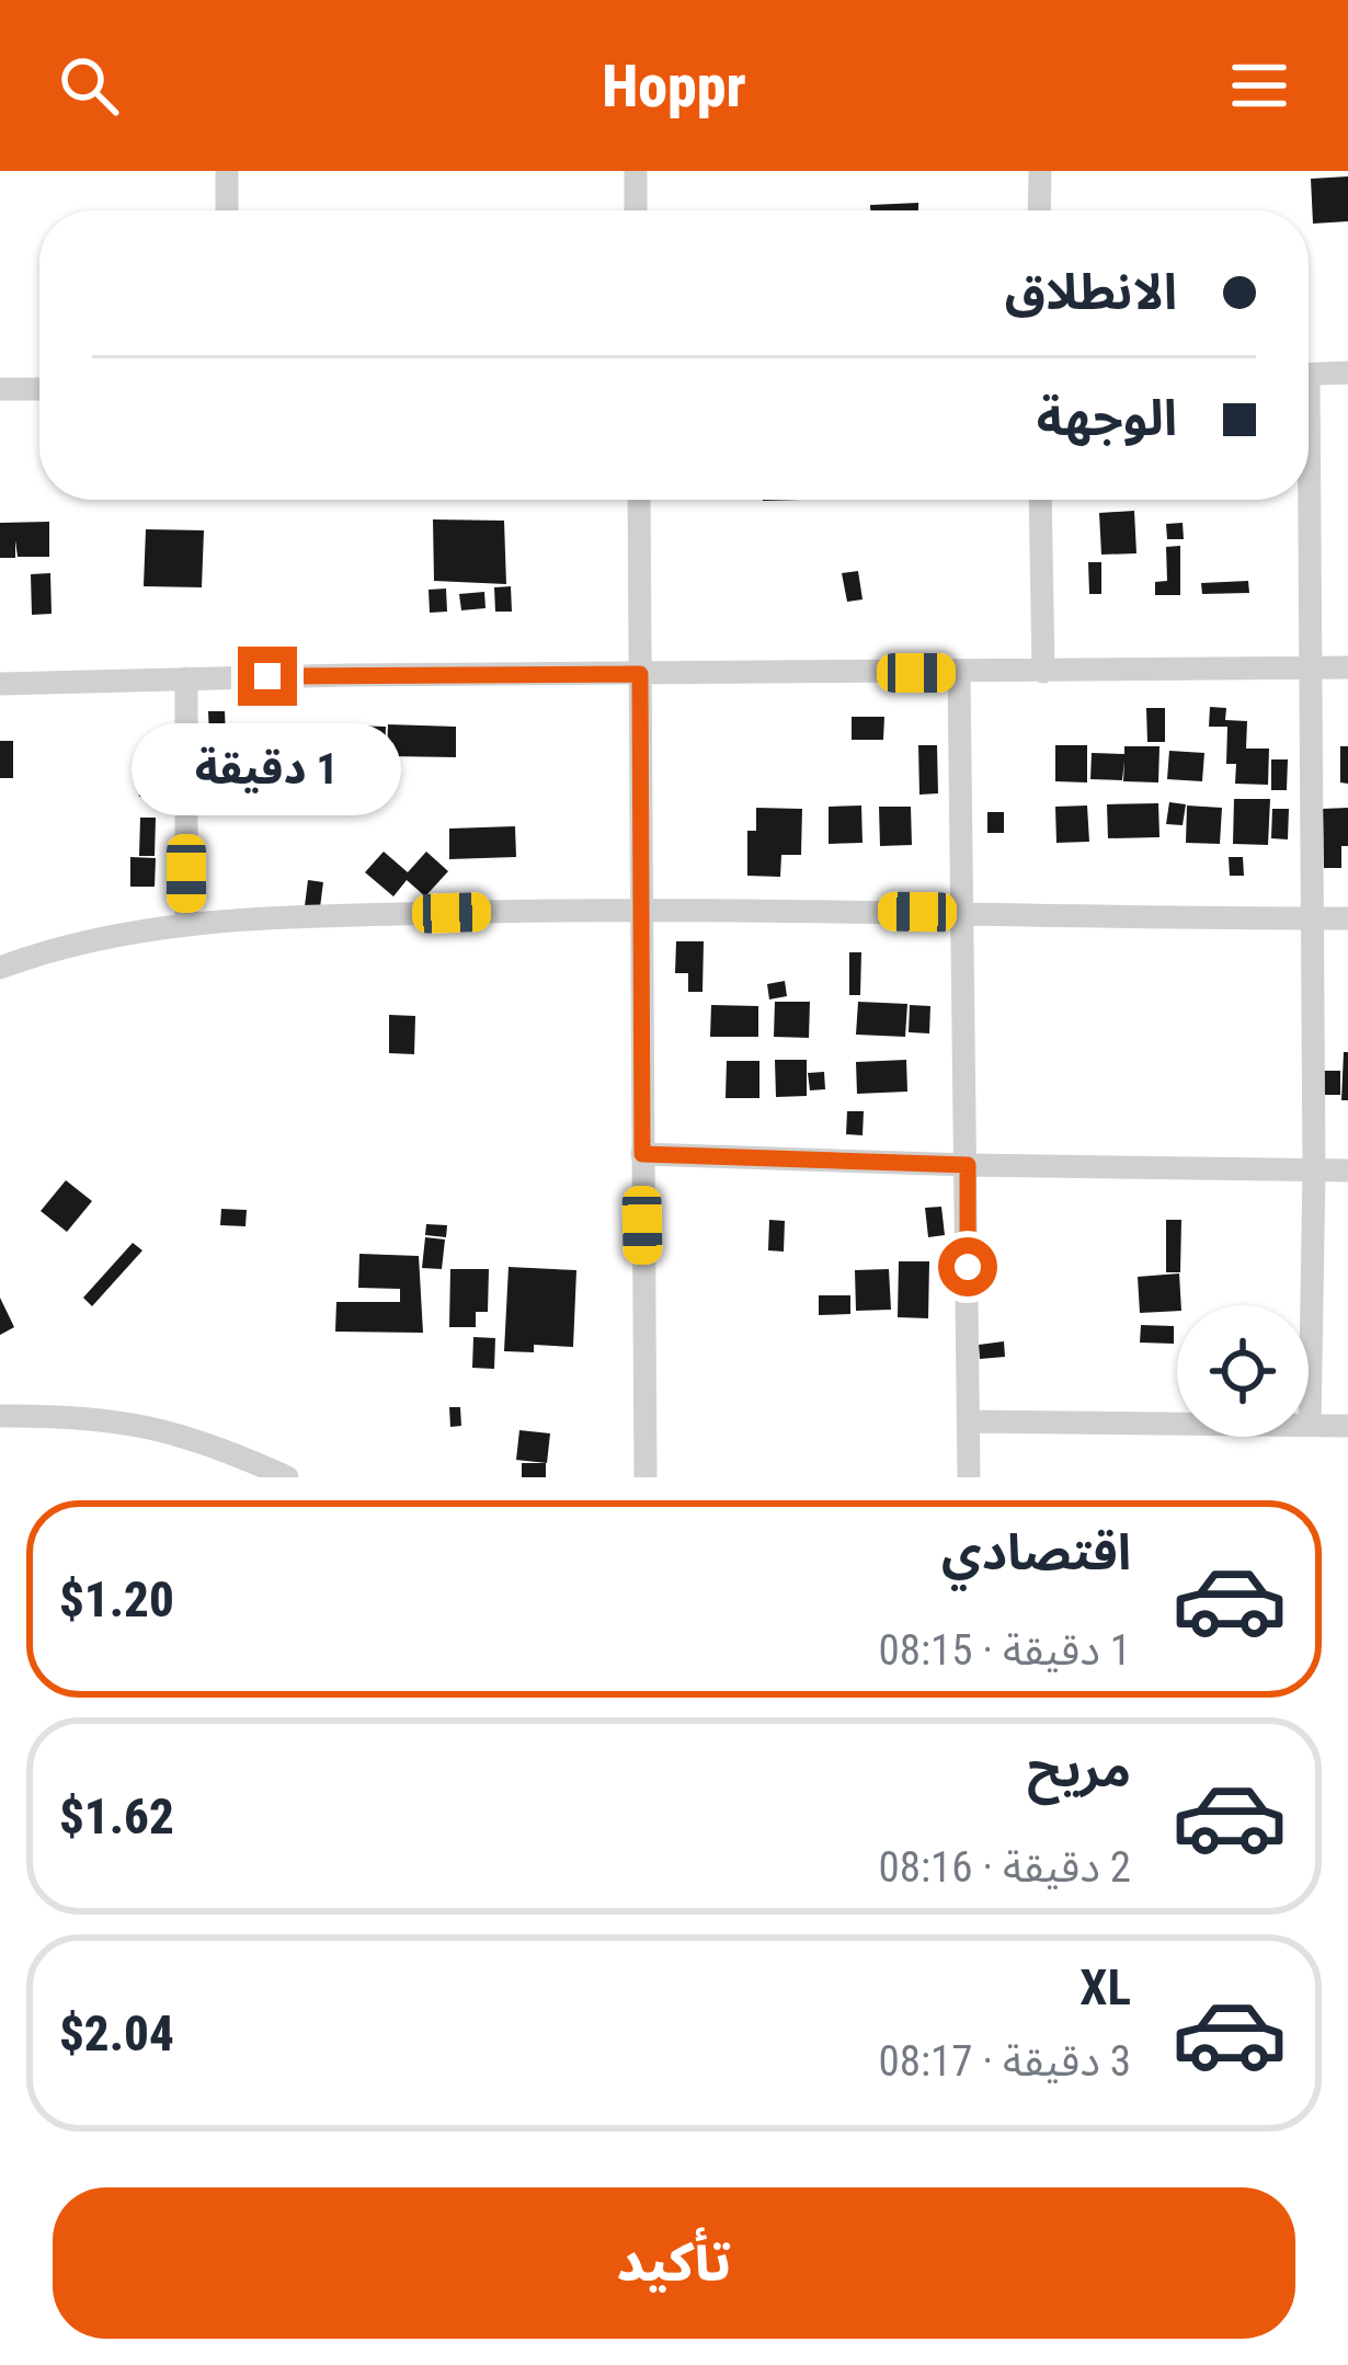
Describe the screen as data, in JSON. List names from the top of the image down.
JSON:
{
  "page": {
    "header": "Hoppr",
    "banner": ["الانطلاق", "الوجهة"],
    "bubble": "1 دقيقة",
    "list": [
      {
        "name": "اقتصادي",
        "note": "1 دقيقة · 08:15",
        "value": "$1.20"
      },
      {
        "name": "مريح",
        "note": "2 دقيقة · 08:16",
        "value": "$1.62"
      },
      {
        "name": "XL",
        "note": "3 دقيقة · 08:17",
        "value": "$2.04"
      }
    ],
    "buttons": "تأكيد"
  }
}
